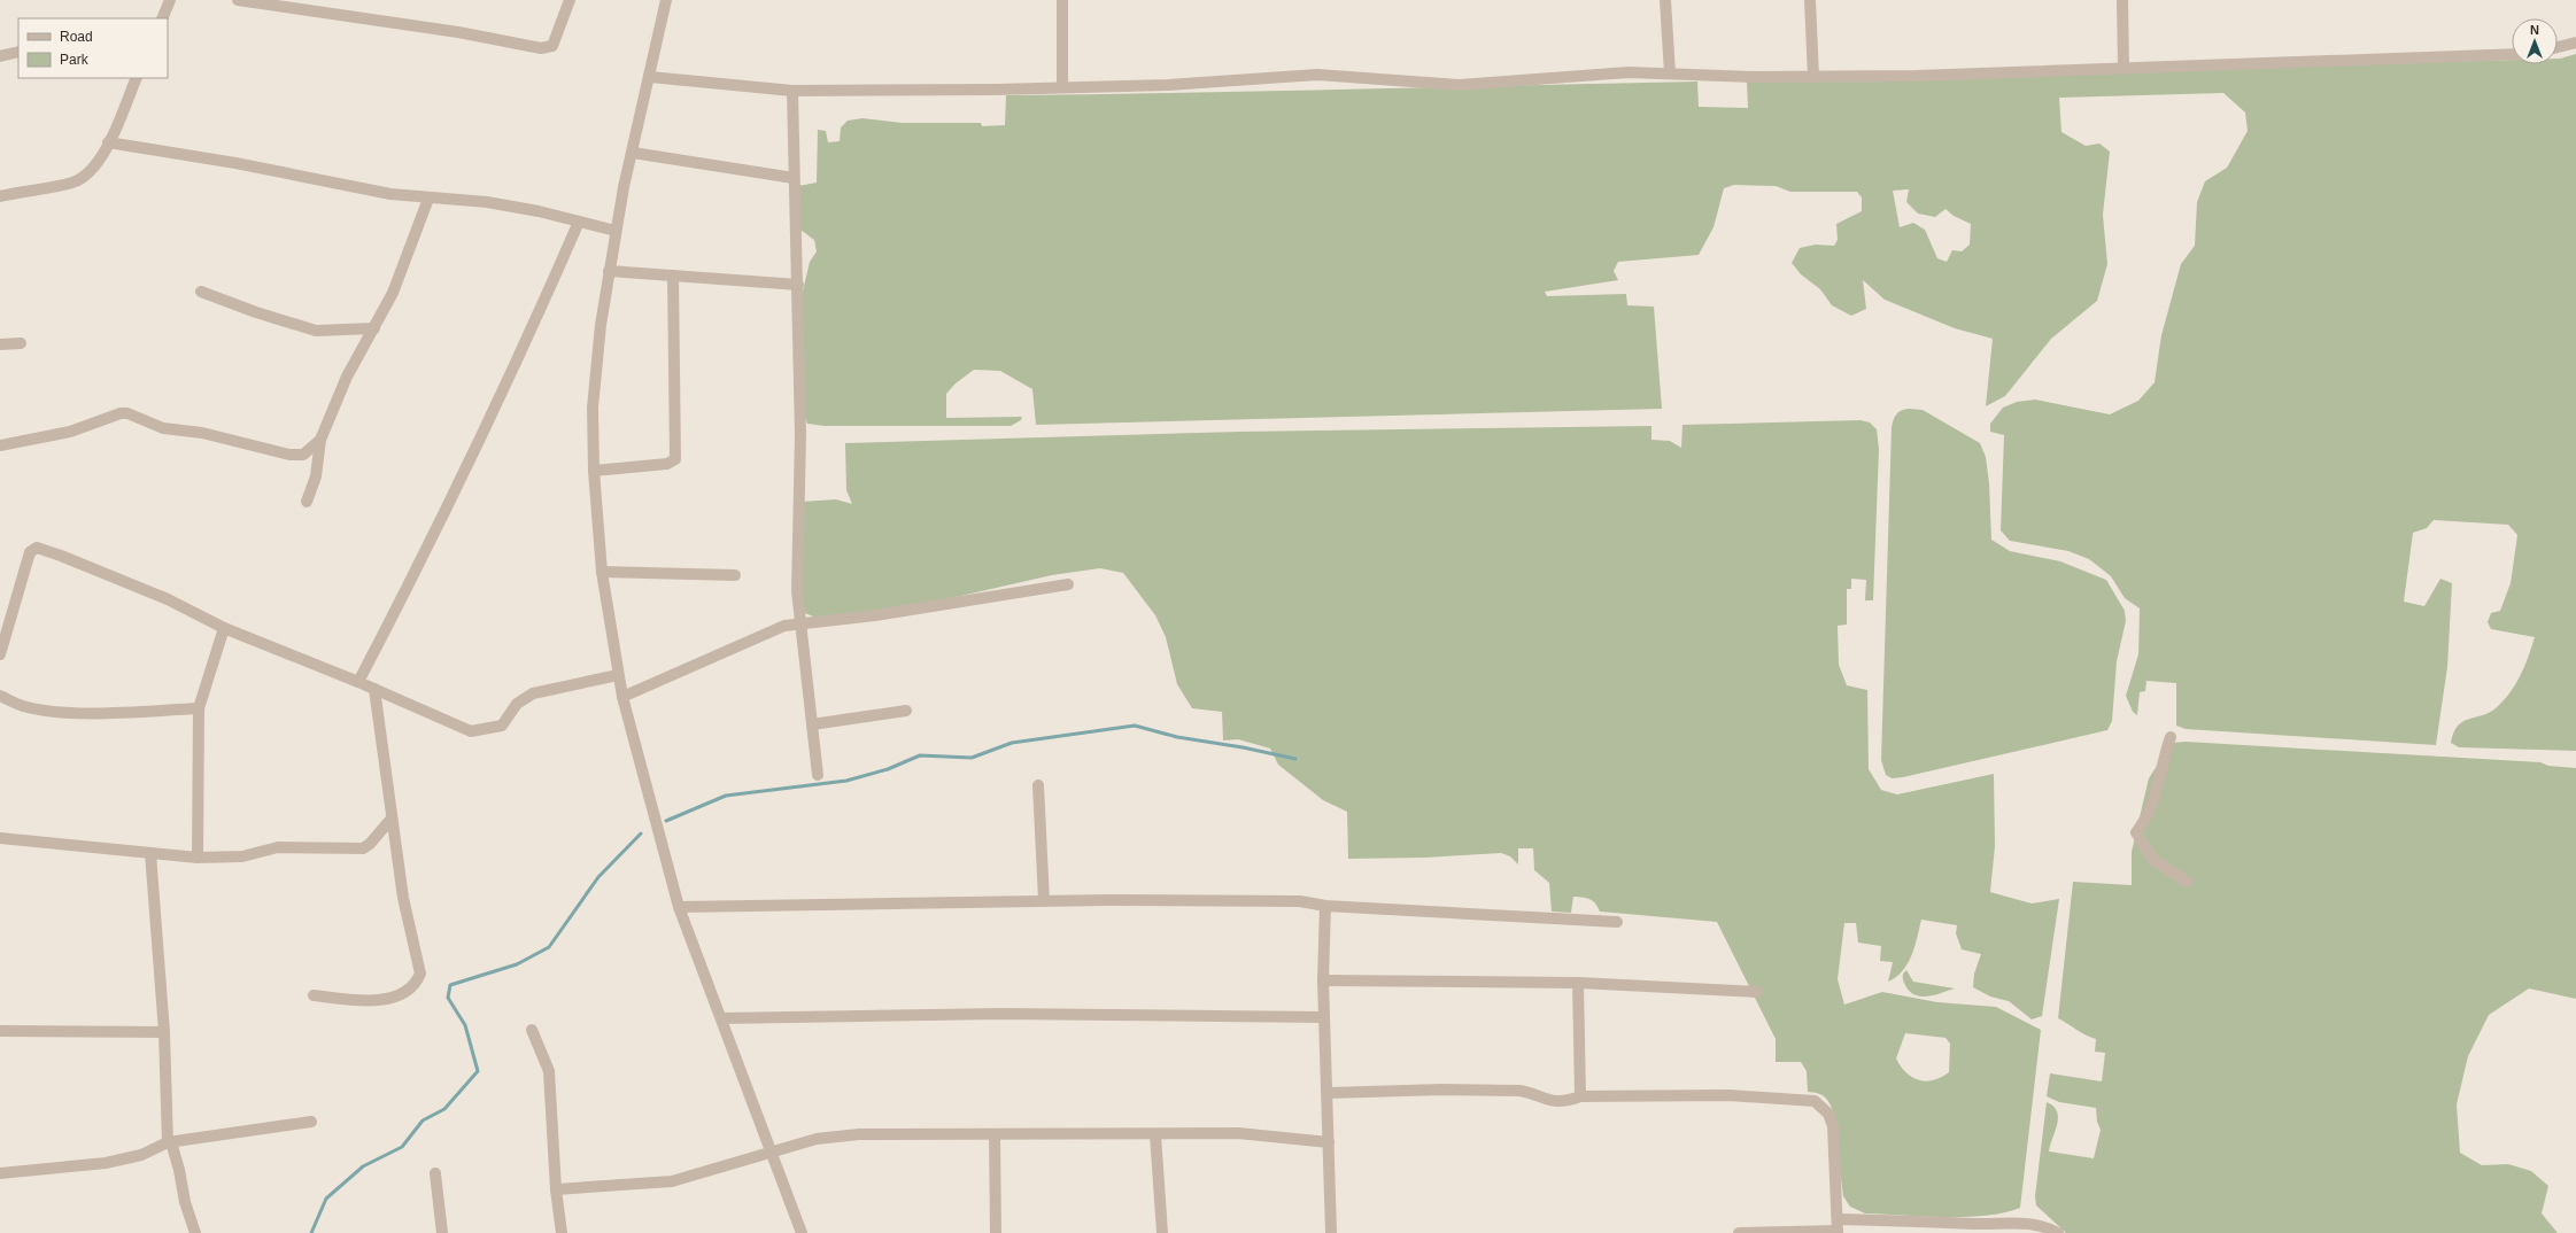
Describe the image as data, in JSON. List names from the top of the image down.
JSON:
{
  "legend": ["Road", "Park"],
  "north": "top"
}
